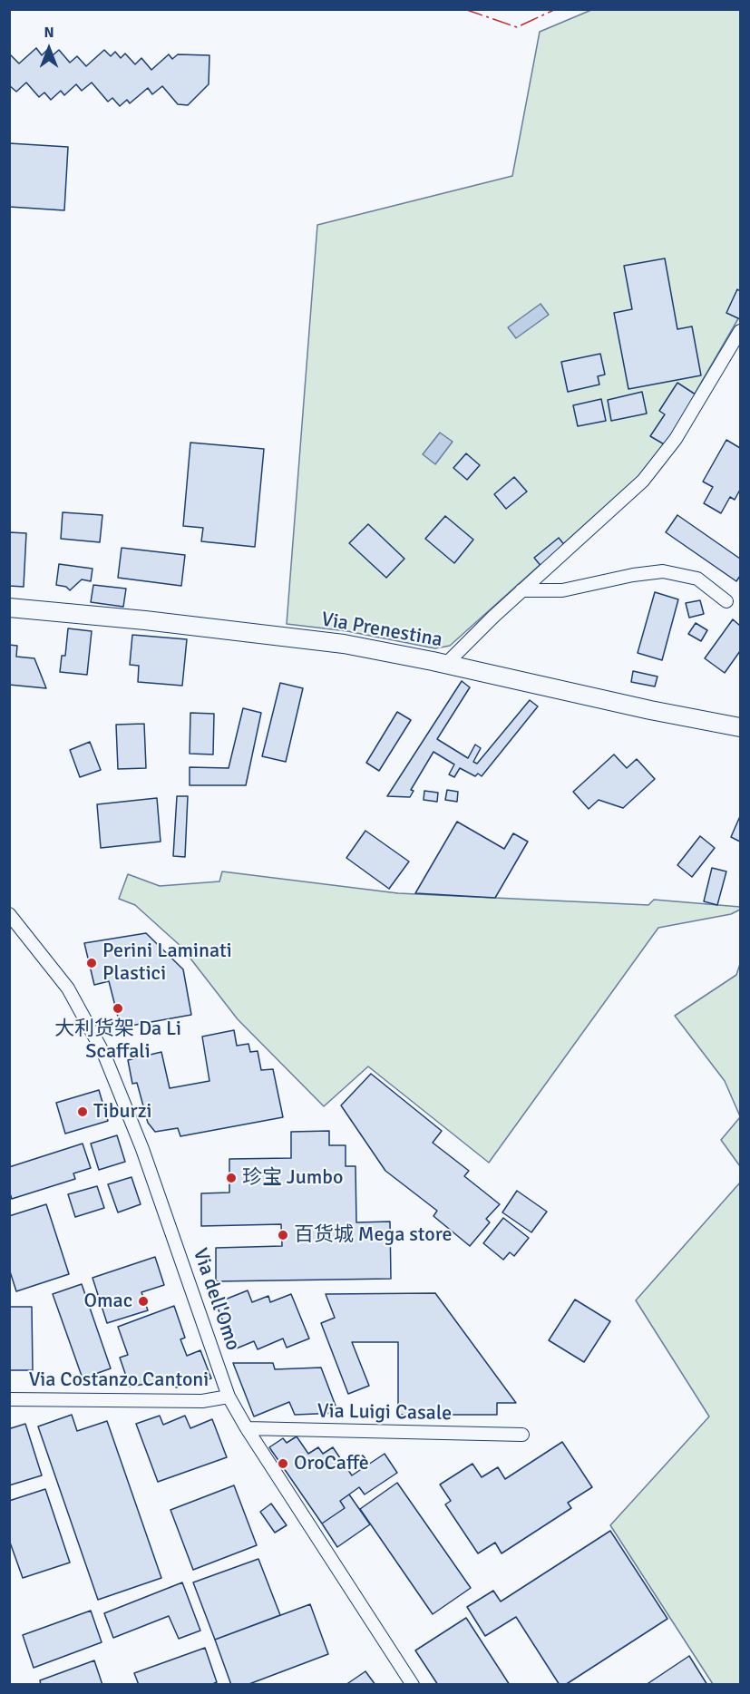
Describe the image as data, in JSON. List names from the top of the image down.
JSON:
{
  "streets": {
    "main road": ["Via Prenestina"],
    "street": ["Via dell'Omo", "Via Costanzo Cantoni", "Via Luigi Casale"]
  },
  "crossings": [
    ["Via dell'Omo", "Via Costanzo Cantoni"],
    ["Via dell'Omo", "Via Luigi Casale"]
  ],
  "places": [
    "Perini Laminati Plastici",
    "大利货架 Da Li Scaffali",
    "Tiburzi",
    "珍宝 Jumbo",
    "百货城 Mega store",
    "Omac",
    "OroCaffè"
  ],
  "north": "top"
}
